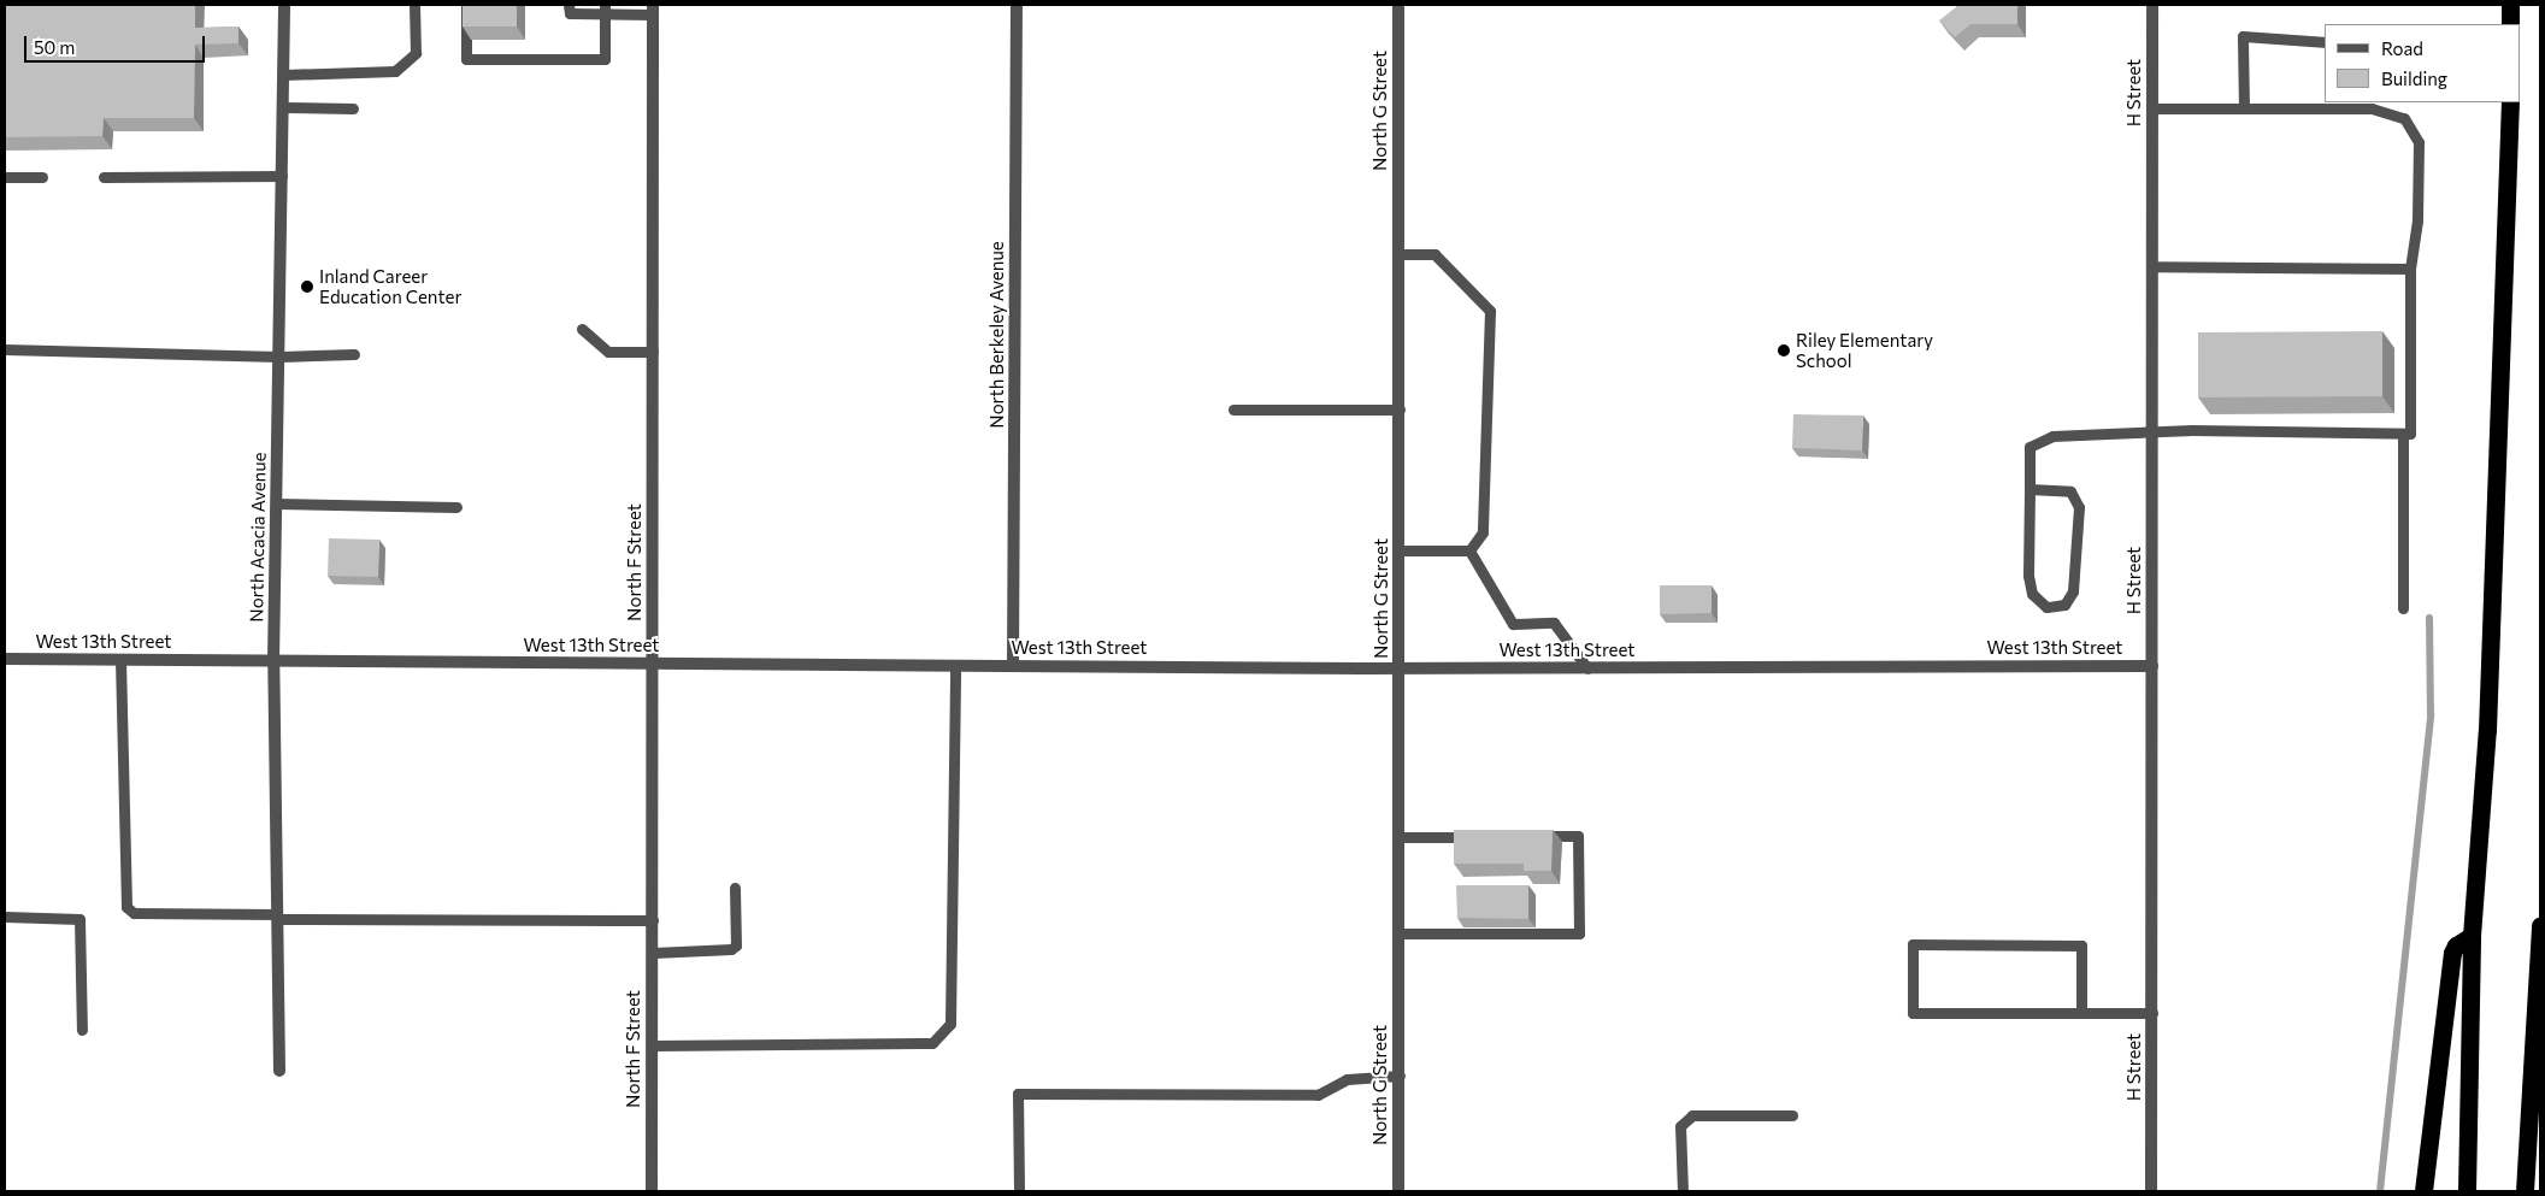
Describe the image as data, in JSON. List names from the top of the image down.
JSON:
{
  "streets": {
    "street": [
      "H Street",
      "North G Street",
      "North Berkeley Avenue",
      "North Acacia Avenue",
      "North F Street",
      "West 13th Street"
    ]
  },
  "crossings": [
    ["H Street", "West 13th Street"],
    ["North G Street", "West 13th Street"],
    ["North Berkeley Avenue", "West 13th Street"],
    ["North Acacia Avenue", "West 13th Street"],
    ["North F Street", "West 13th Street"]
  ],
  "places": ["Inland Career Education Center", "Riley Elementary School"],
  "legend": ["Road", "Building"],
  "scale_bar": "50 m"
}
